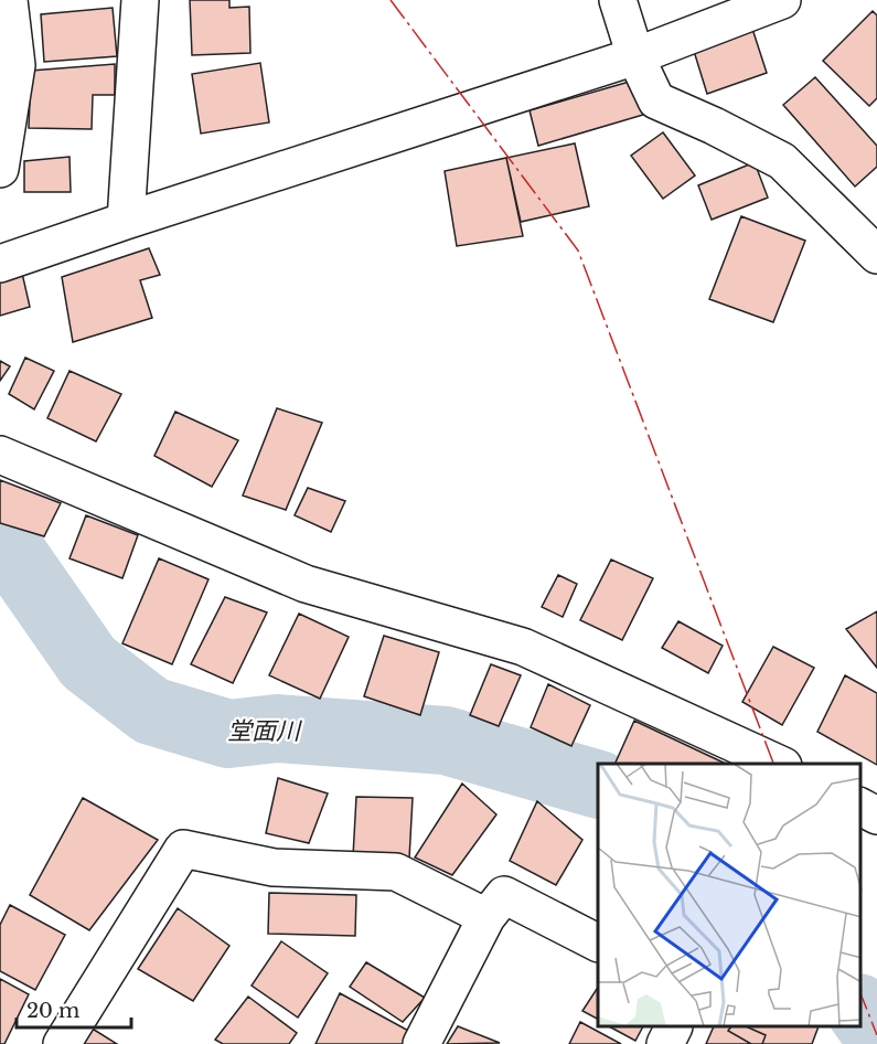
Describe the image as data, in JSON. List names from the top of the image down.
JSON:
{
  "water": ["堂面川"],
  "scale_bar": "20 m"
}
